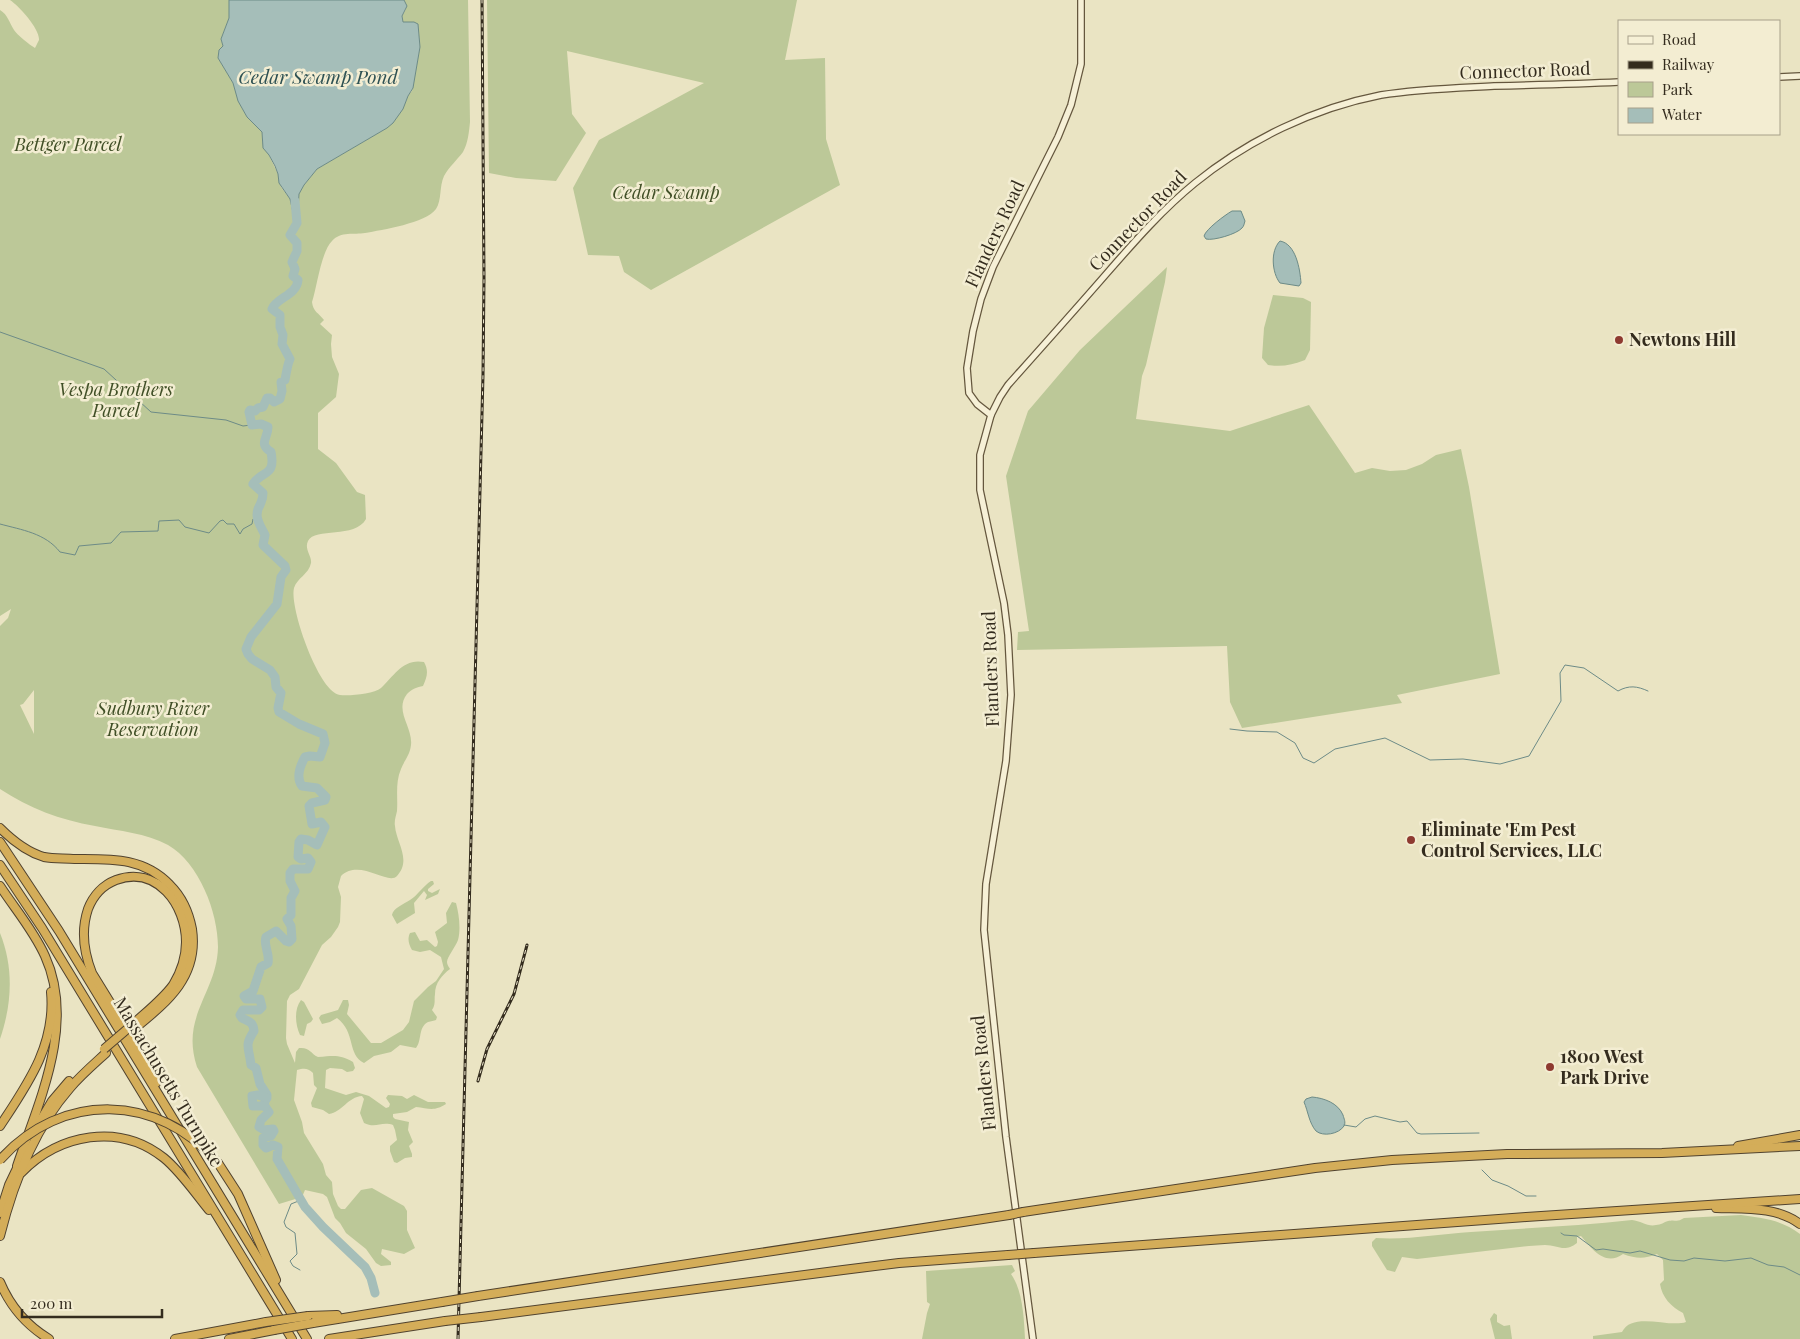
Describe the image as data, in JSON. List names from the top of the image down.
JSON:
{
  "streets": {
    "highway": ["Massachusetts Turnpike"],
    "main road": ["Connector Road", "Flanders Road"]
  },
  "crossings": [
    ["Connector Road", "Flanders Road"]
  ],
  "water": ["Cedar Swamp Pond"],
  "parks": [
    "Bettger Parcel",
    "Cedar Swamp",
    "Vespa Brothers Parcel",
    "Sudbury River Reservation"
  ],
  "places": ["Newtons Hill", "Eliminate 'Em Pest Control Services, LLC", "1800 West Park Drive"],
  "legend": [
    "Road",
    "Railway",
    "Park",
    "Water"
  ],
  "scale_bar": "200 m"
}
